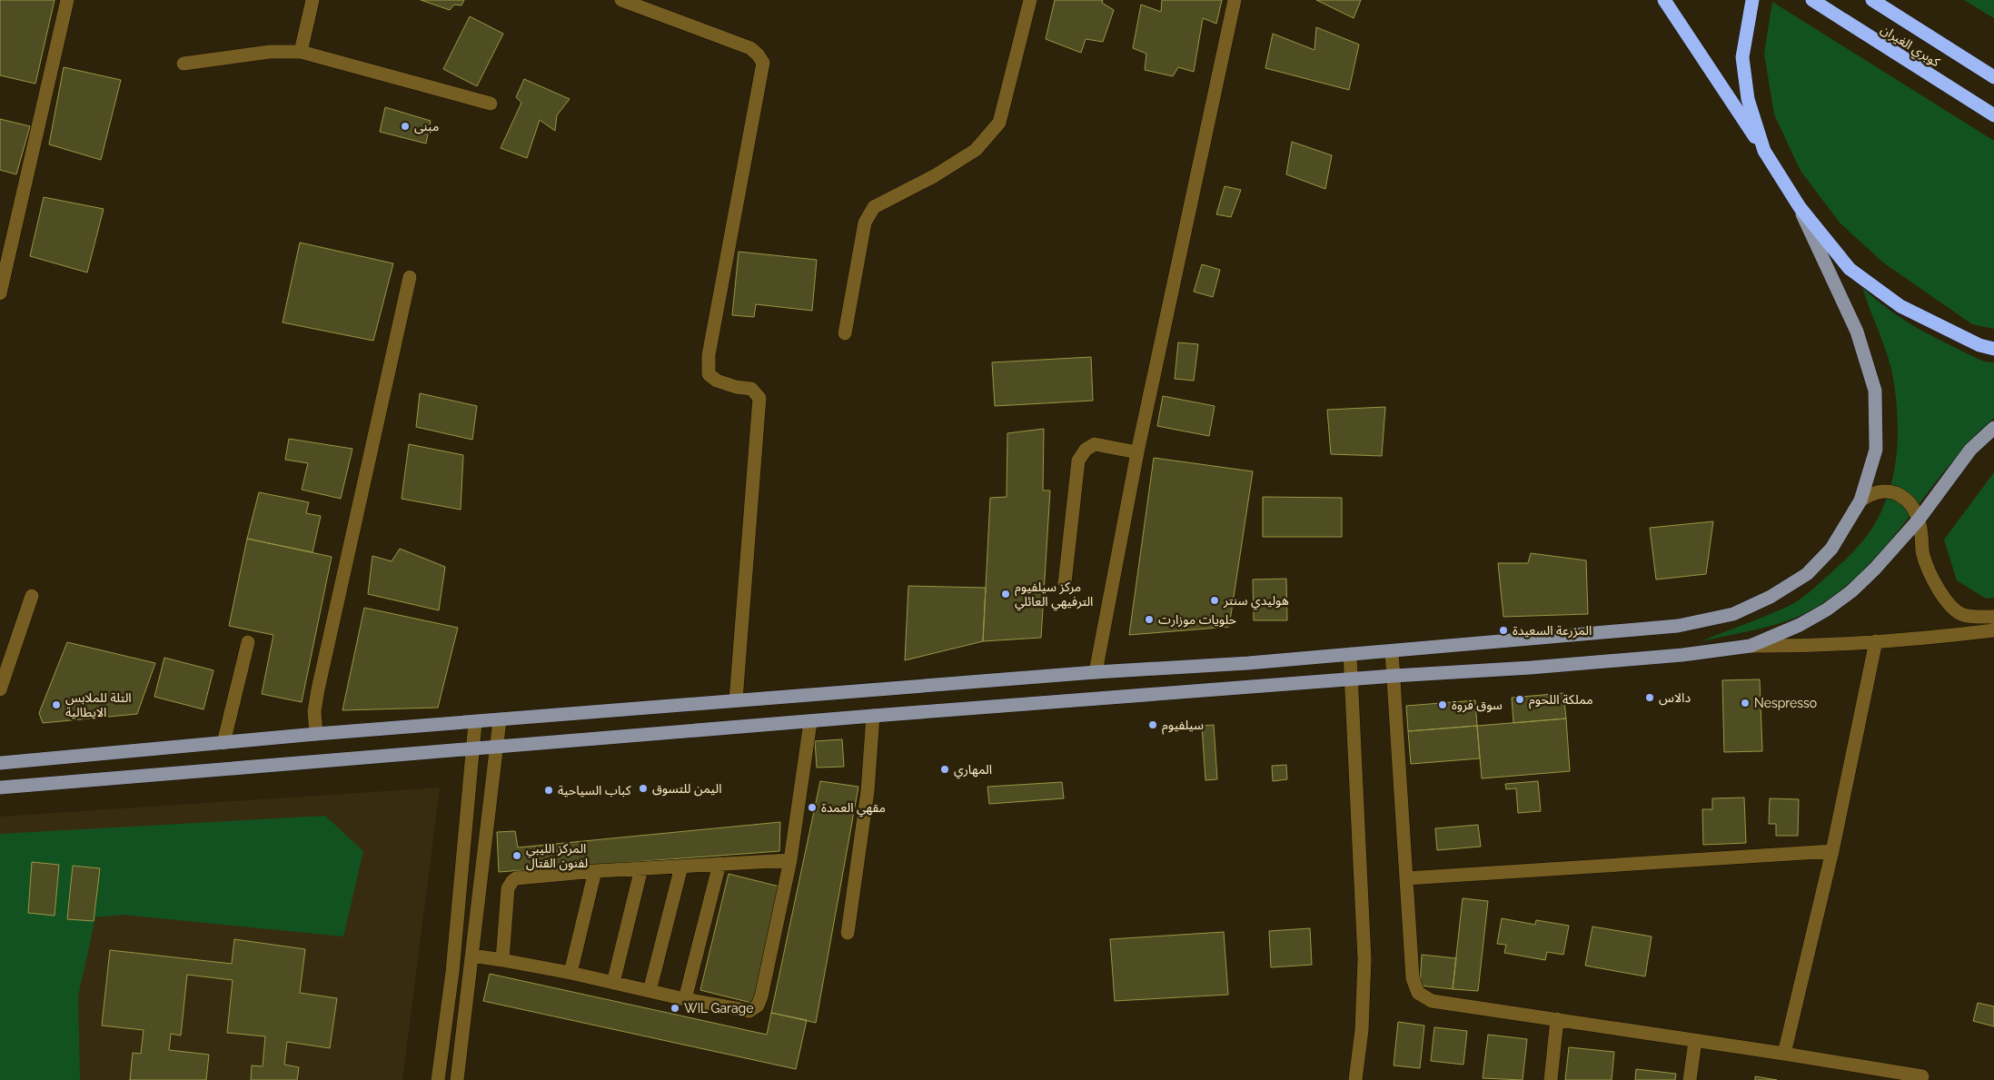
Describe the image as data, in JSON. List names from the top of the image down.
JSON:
{
  "streets": {
    "highway": ["كوبري الغيران"]
  },
  "places": [
    "مبنى",
    "مركز سيلفيوم الترفيهي العائلي",
    "هوليدي سنتر",
    "حلويات موزارت",
    "المزرعة السعيدة",
    "دالاس",
    "مملكة اللحوم",
    "Nespresso",
    "التلة للملابس الايطالية",
    "سوق فروة",
    "سيلفيوم",
    "المهاري",
    "اليمن للتسوق",
    "كباب السياحية",
    "مقهي العمدة",
    "المركز الليبي لفنون القتال",
    "WIL Garage"
  ]
}
